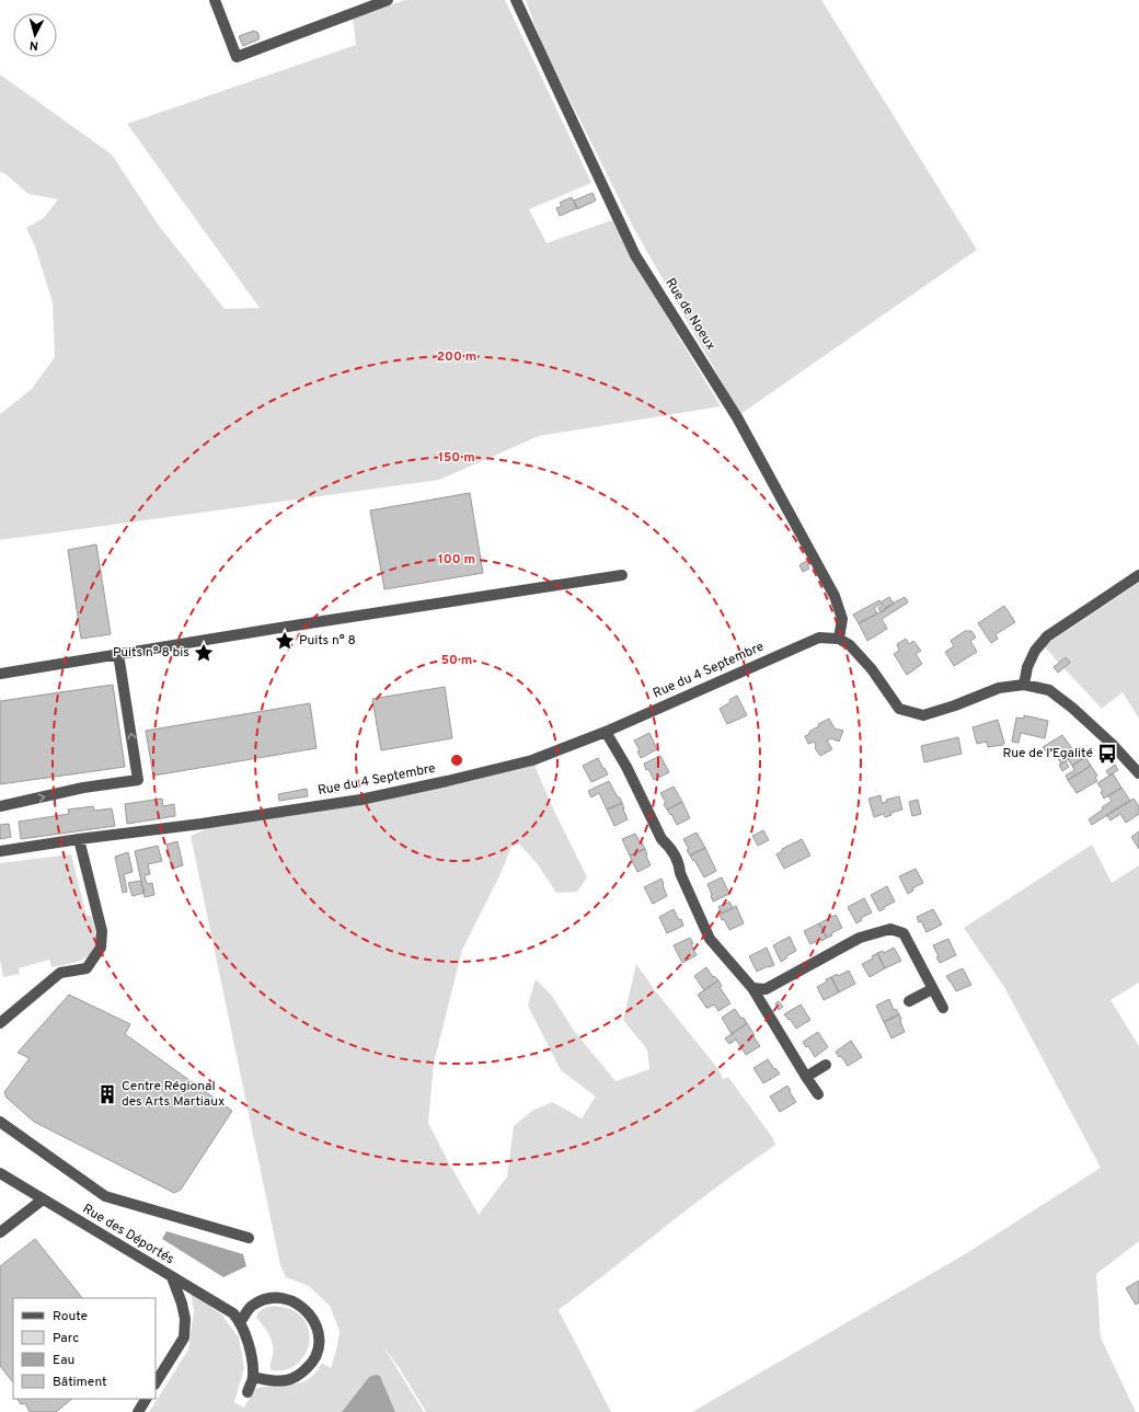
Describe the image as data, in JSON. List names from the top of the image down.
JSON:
{
  "streets": {
    "street": ["Rue de Noeux", "Rue du 4 Septembre", "Rue des Déportés"]
  },
  "crossings": [
    ["Rue de Noeux", "Rue du 4 Septembre"]
  ],
  "places": {
    "place": ["Puits n° 8", "Puits n° 8 bis"],
    "bus stop": ["Rue de l'Egalité"],
    "building": ["Centre Régional des Arts Martiaux"]
  },
  "legend": [
    "Route",
    "Parc",
    "Eau",
    "Bâtiment"
  ],
  "north": "bottom",
  "rings": [
    "200 m",
    "150 m",
    "100 m",
    "50 m"
  ]
}
